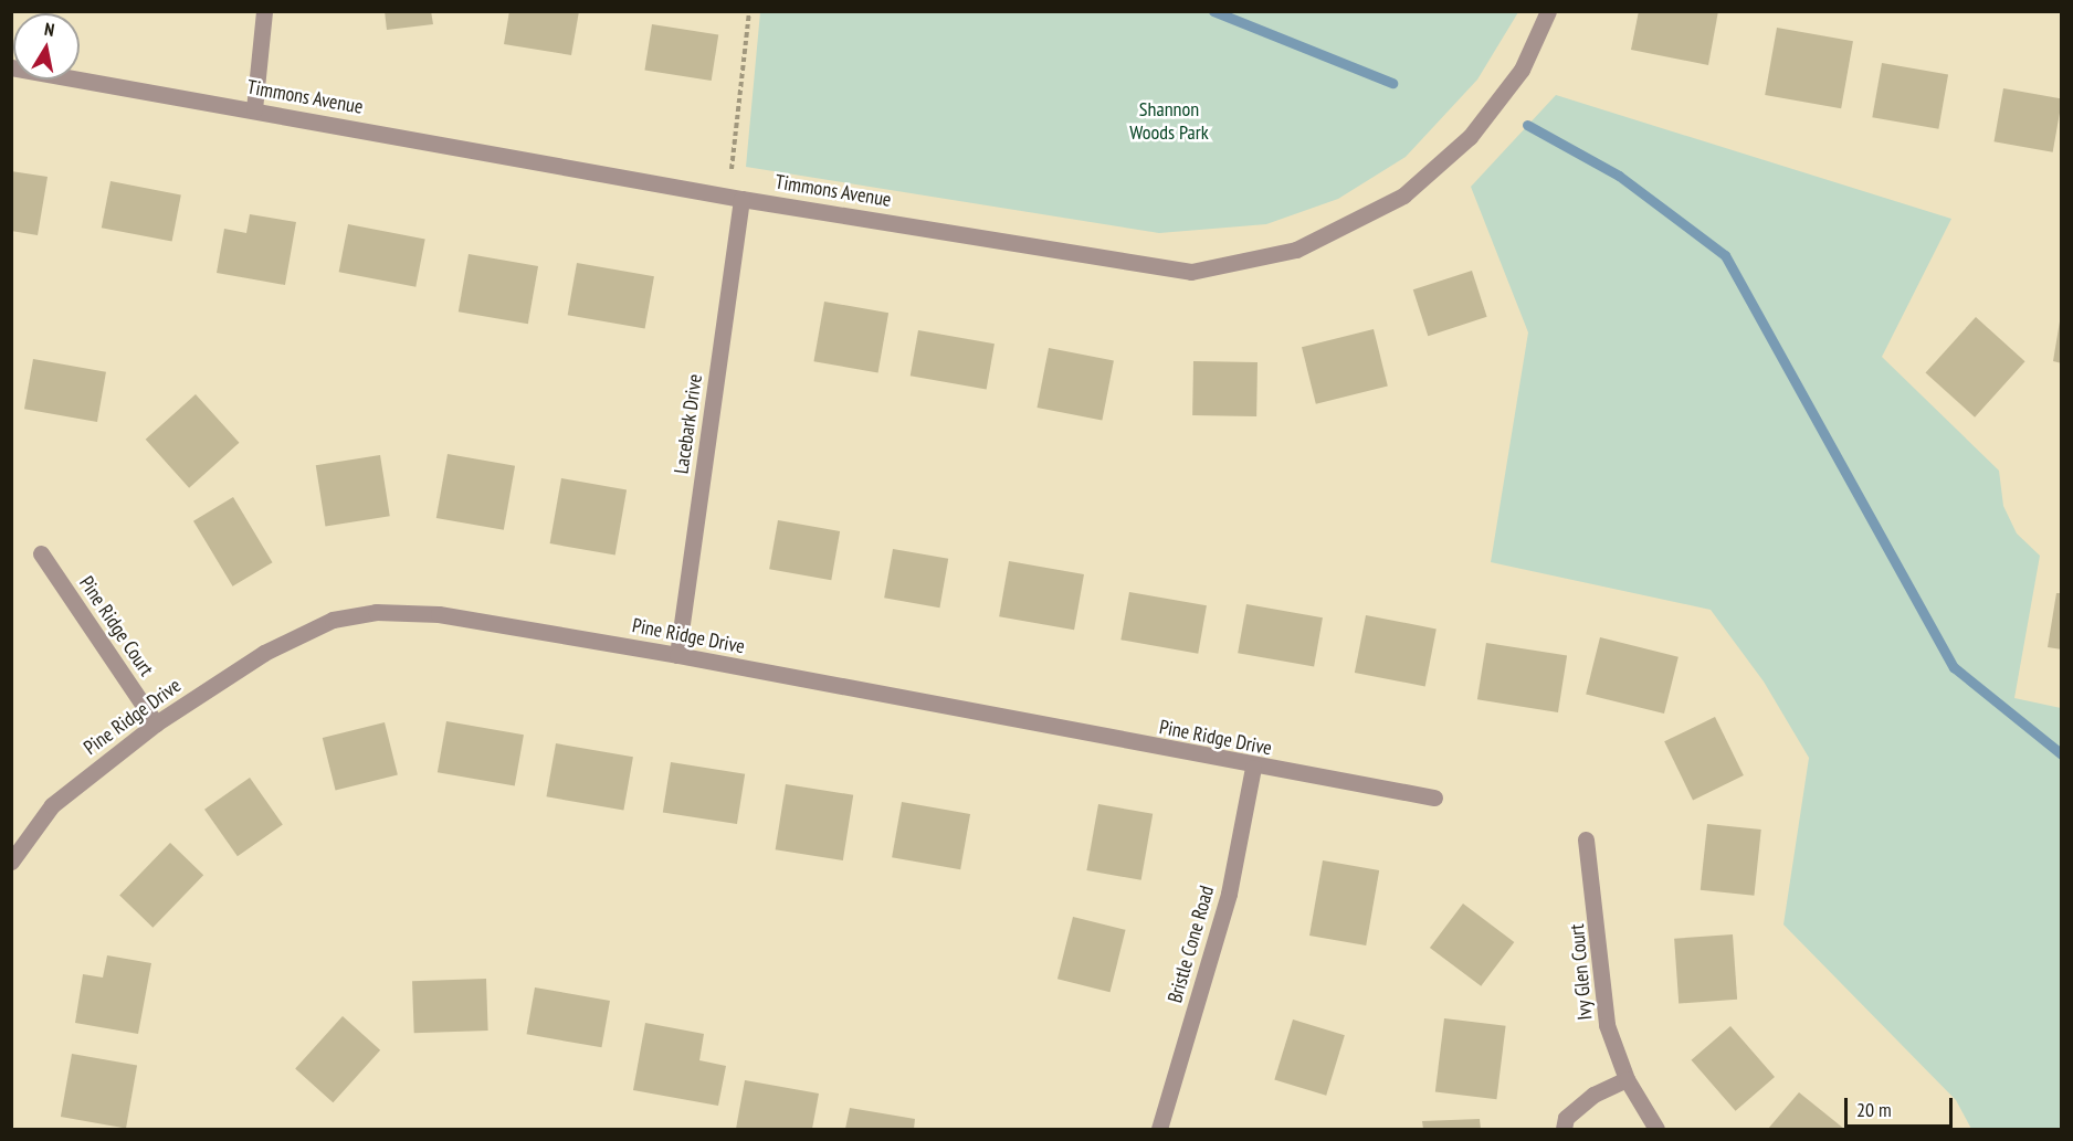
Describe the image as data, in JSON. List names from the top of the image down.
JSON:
{
  "streets": {
    "street": [
      "Timmons Avenue",
      "Lacebark Drive",
      "Pine Ridge Court",
      "Pine Ridge Drive",
      "Bristle Cone Road",
      "Ivy Glen Court"
    ]
  },
  "crossings": [
    ["Timmons Avenue", "Lacebark Drive"],
    ["Lacebark Drive", "Pine Ridge Drive"],
    ["Pine Ridge Court", "Pine Ridge Drive"],
    ["Pine Ridge Drive", "Bristle Cone Road"]
  ],
  "parks": ["Shannon Woods Park"],
  "scale_bar": "20 m",
  "north": "top"
}
